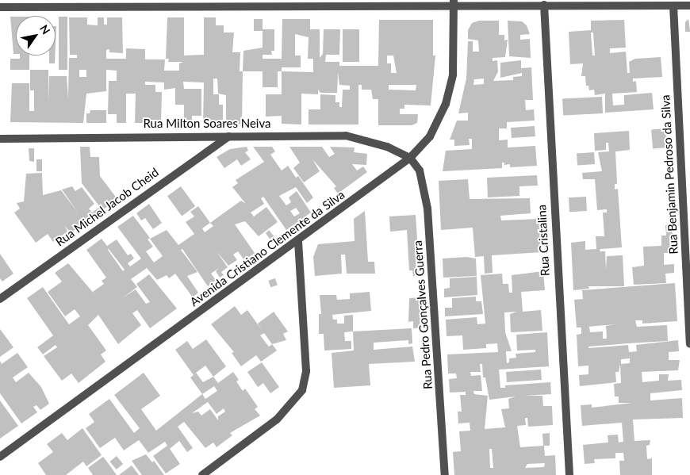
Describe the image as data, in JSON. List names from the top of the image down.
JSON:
{
  "streets": {
    "street": [
      "Rua Milton Soares Neiva",
      "Rua Benjamin Pedroso da Silva",
      "Rua Michel Jacob Cheid",
      "Rua Cristalina",
      "Avenida Cristiano Clemente da Silva",
      "Rua Pedro Gonçalves Guerra"
    ]
  },
  "crossings": [
    ["Rua Milton Soares Neiva", "Rua Michel Jacob Cheid"],
    ["Rua Milton Soares Neiva", "Avenida Cristiano Clemente da Silva"],
    ["Rua Milton Soares Neiva", "Rua Pedro Gonçalves Guerra"],
    ["Avenida Cristiano Clemente da Silva", "Rua Pedro Gonçalves Guerra"]
  ],
  "north": "top right"
}
